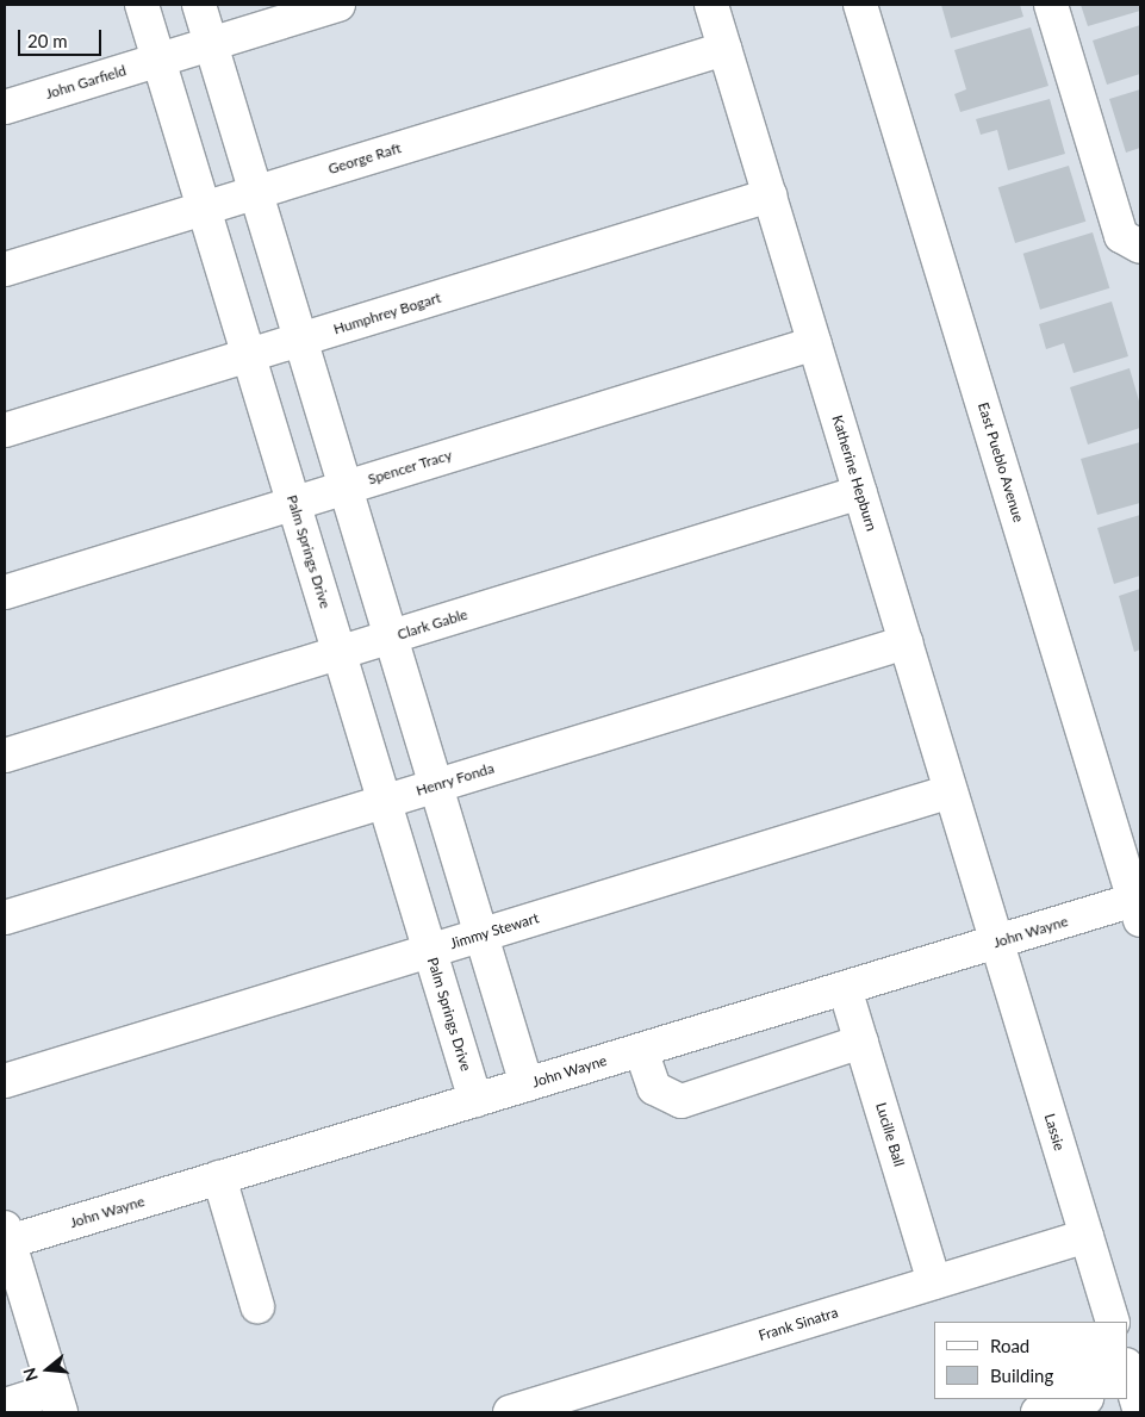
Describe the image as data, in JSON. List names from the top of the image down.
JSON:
{
  "streets": {
    "street": [
      "John Garfield",
      "George Raft",
      "Humphrey Bogart",
      "East Pueblo Avenue",
      "Spencer Tracy",
      "Katherine Hepburn",
      "Palm Springs Drive",
      "Clark Gable",
      "Henry Fonda",
      "Jimmy Stewart",
      "John Wayne",
      "Lassie",
      "Lucille Ball",
      "Frank Sinatra"
    ]
  },
  "crossings": [
    ["John Garfield", "Palm Springs Drive"],
    ["George Raft", "Katherine Hepburn"],
    ["George Raft", "Palm Springs Drive"],
    ["Humphrey Bogart", "Katherine Hepburn"],
    ["Humphrey Bogart", "Palm Springs Drive"],
    ["East Pueblo Avenue", "John Wayne"],
    ["Spencer Tracy", "Katherine Hepburn"],
    ["Spencer Tracy", "Palm Springs Drive"],
    ["Katherine Hepburn", "Clark Gable"],
    ["Katherine Hepburn", "Henry Fonda"],
    ["Katherine Hepburn", "Jimmy Stewart"],
    ["Katherine Hepburn", "John Wayne"],
    ["Katherine Hepburn", "Lassie"],
    ["Palm Springs Drive", "Clark Gable"],
    ["Palm Springs Drive", "Henry Fonda"],
    ["Palm Springs Drive", "Jimmy Stewart"],
    ["Palm Springs Drive", "John Wayne"],
    ["John Wayne", "Lassie"],
    ["John Wayne", "Lucille Ball"],
    ["Lassie", "Frank Sinatra"],
    ["Lucille Ball", "Frank Sinatra"]
  ],
  "legend": ["Road", "Building"],
  "scale_bar": "20 m",
  "north": "left"
}
